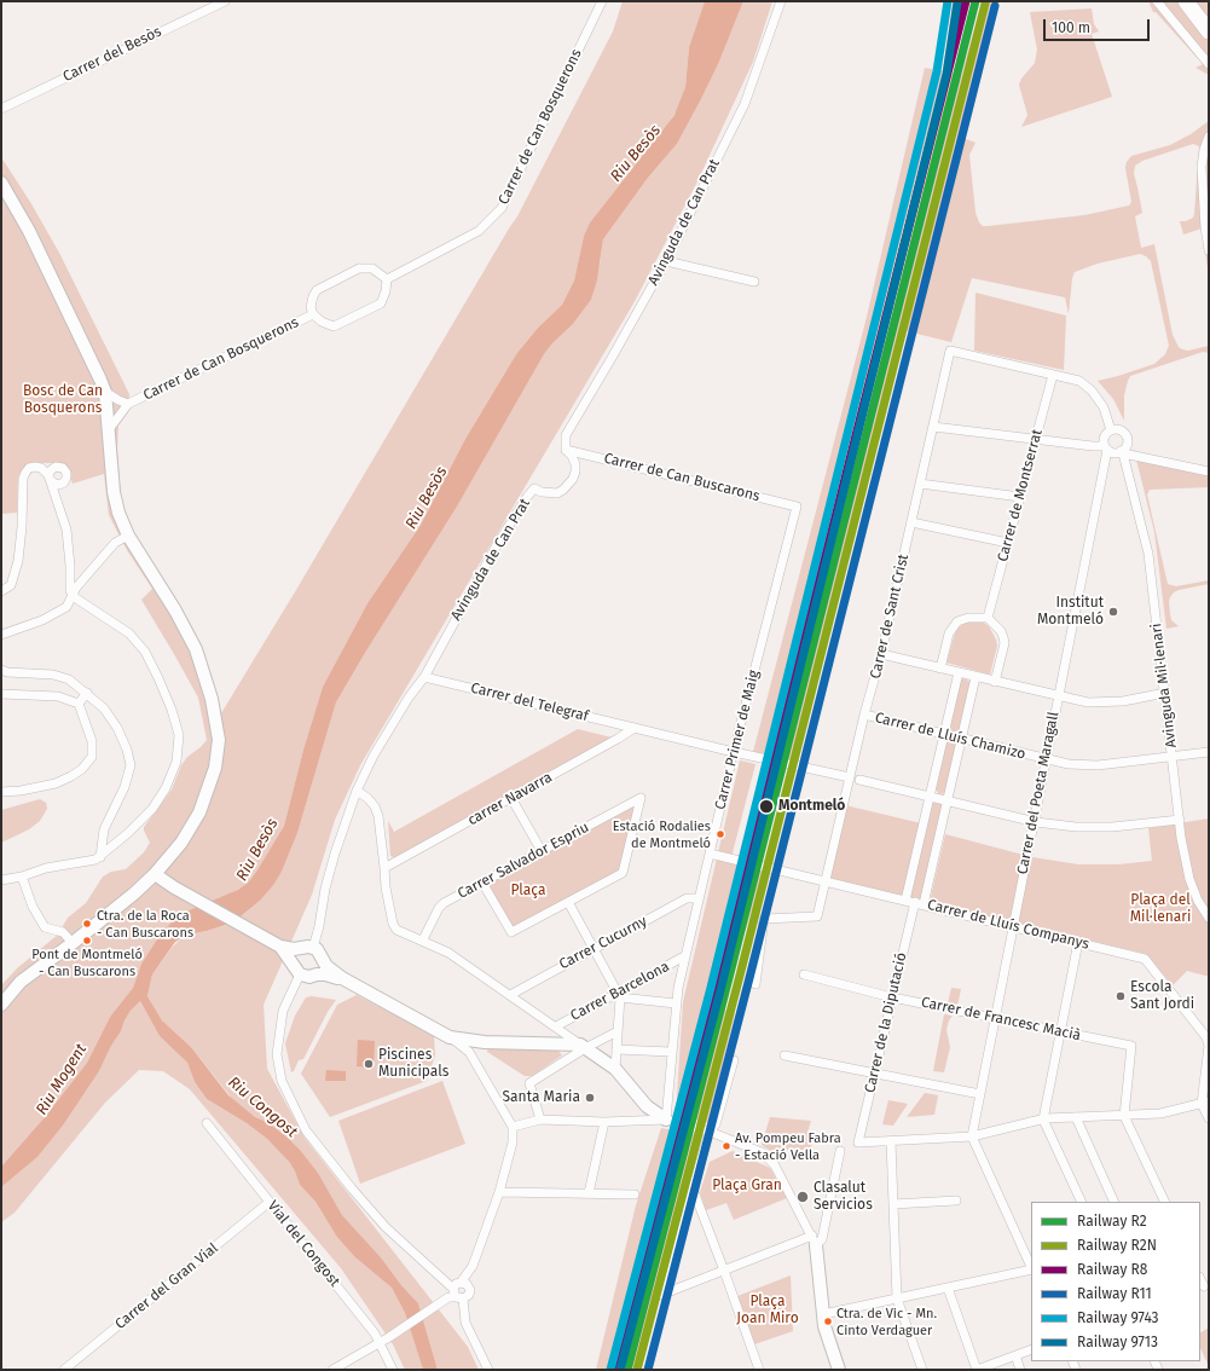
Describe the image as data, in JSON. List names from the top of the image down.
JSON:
{
  "streets": {
    "street": [
      "Carrer del Besòs",
      "Carrer de Can Bosquerons",
      "Avinguda de Can Prat",
      "Carrer de Can Buscarons",
      "Carrer de Montserrat",
      "Carrer de Sant Crist",
      "Avinguda Mil·lenari",
      "Carrer del Telegraf",
      "Carrer de Lluís Chamizo",
      "Carrer Primer de Maig",
      "Carrer del Poeta Maragall",
      "carrer Navarra",
      "Carrer Salvador Espriu",
      "Carrer de Lluís Companys",
      "Carrer Cucurny",
      "Carrer Barcelona",
      "Carrer de Francesc Macià",
      "Carrer de la Diputació",
      "Vial del Congost",
      "Carrer del Gran Vial"
    ]
  },
  "crossings": [
    ["Avinguda de Can Prat", "Carrer de Can Buscarons"],
    ["Avinguda de Can Prat", "Carrer del Telegraf"],
    ["Carrer de Can Buscarons", "Carrer Primer de Maig"],
    ["Carrer de Montserrat", "Carrer de Sant Crist"],
    ["Carrer de Sant Crist", "Carrer del Telegraf"],
    ["Carrer de Sant Crist", "Carrer de Lluís Chamizo"],
    ["Carrer de Sant Crist", "Carrer de Lluís Companys"],
    ["Avinguda Mil·lenari", "Carrer de Lluís Chamizo"],
    ["Avinguda Mil·lenari", "Carrer del Poeta Maragall"],
    ["Carrer del Telegraf", "Carrer Primer de Maig"],
    ["Carrer del Telegraf", "carrer Navarra"],
    ["Carrer de Lluís Chamizo", "Carrer del Poeta Maragall"],
    ["Carrer Primer de Maig", "Carrer de Lluís Companys"],
    ["Carrer Primer de Maig", "Carrer Cucurny"],
    ["Carrer Primer de Maig", "Carrer Barcelona"],
    ["Carrer del Poeta Maragall", "Carrer de Lluís Companys"],
    ["Carrer del Poeta Maragall", "Carrer de Francesc Macià"],
    ["Carrer de Lluís Companys", "Carrer de la Diputació"],
    ["Carrer de Francesc Macià", "Carrer de la Diputació"],
    ["Vial del Congost", "Carrer del Gran Vial"]
  ],
  "water": ["Riu Besòs", "Riu Mogent", "Riu Congost"],
  "parks": [
    "Bosc de Can Bosquerons",
    "Plaça",
    "Plaça del Mil·lenari",
    "Plaça Gran",
    "Plaça Joan Miro"
  ],
  "places": [
    "Institut Montmeló",
    "Montmeló",
    "Estació Rodalies de Montmeló",
    "Ctra. de la Roca - Can Buscarons",
    "Pont de Montmeló - Can Buscarons",
    "Escola Sant Jordi",
    "Piscines Municipals",
    "Santa Maria",
    "Av. Pompeu Fabra - Estació Vella",
    "Clasalut Servicios",
    "Ctra. de Vic - Mn. Cinto Verdaguer"
  ],
  "lines": [
    "rail line R2",
    "rail line R8",
    "rail line 9743",
    "rail line 9713",
    "rail line R2N",
    "rail line R11"
  ],
  "legend": [
    "Railway R2",
    "Railway R2N",
    "Railway R8",
    "Railway R11",
    "Railway 9743",
    "Railway 9713"
  ],
  "scale_bar": "100 m"
}
